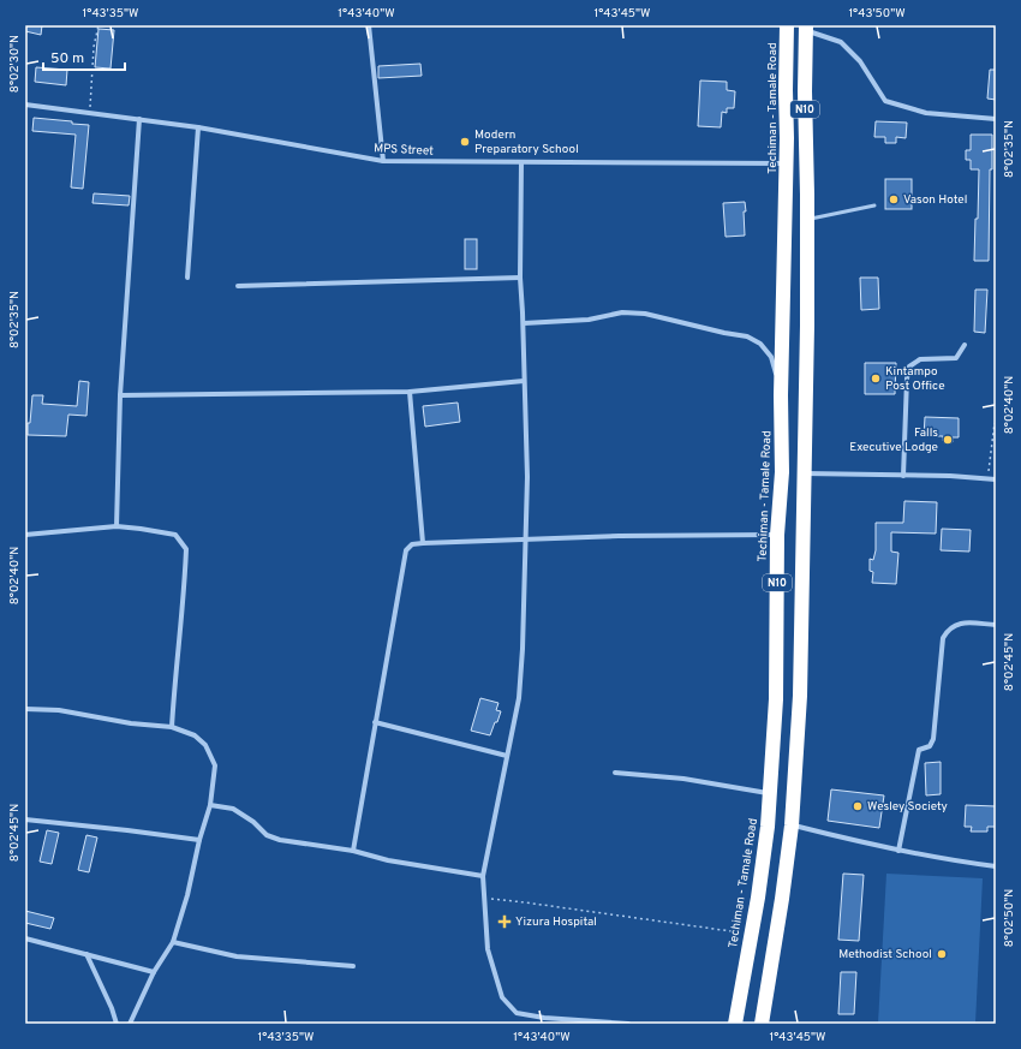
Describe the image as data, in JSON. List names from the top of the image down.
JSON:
{
  "streets": {
    "highway": ["Techiman - Tamale Road", "N10"],
    "street": ["MPS Street"]
  },
  "crossings": [
    ["Techiman - Tamale Road", "MPS Street"]
  ],
  "places": {
    "other": [
      "Modern Preparatory School",
      "Vason Hotel",
      "Kintampo Post Office",
      "Falls Executive Lodge",
      "Wesley Society",
      "Methodist School"
    ],
    "health": ["Yizura Hospital"]
  },
  "scale_bar": "50 m",
  "coordinates": [
    "1°43'35\"W",
    "1°43'40\"W",
    "1°43'45\"W",
    "1°43'50\"W",
    "8°02'30\"N",
    "8°02'35\"N",
    "8°02'40\"N",
    "8°02'45\"N",
    "8°02'50\"N"
  ]
}
